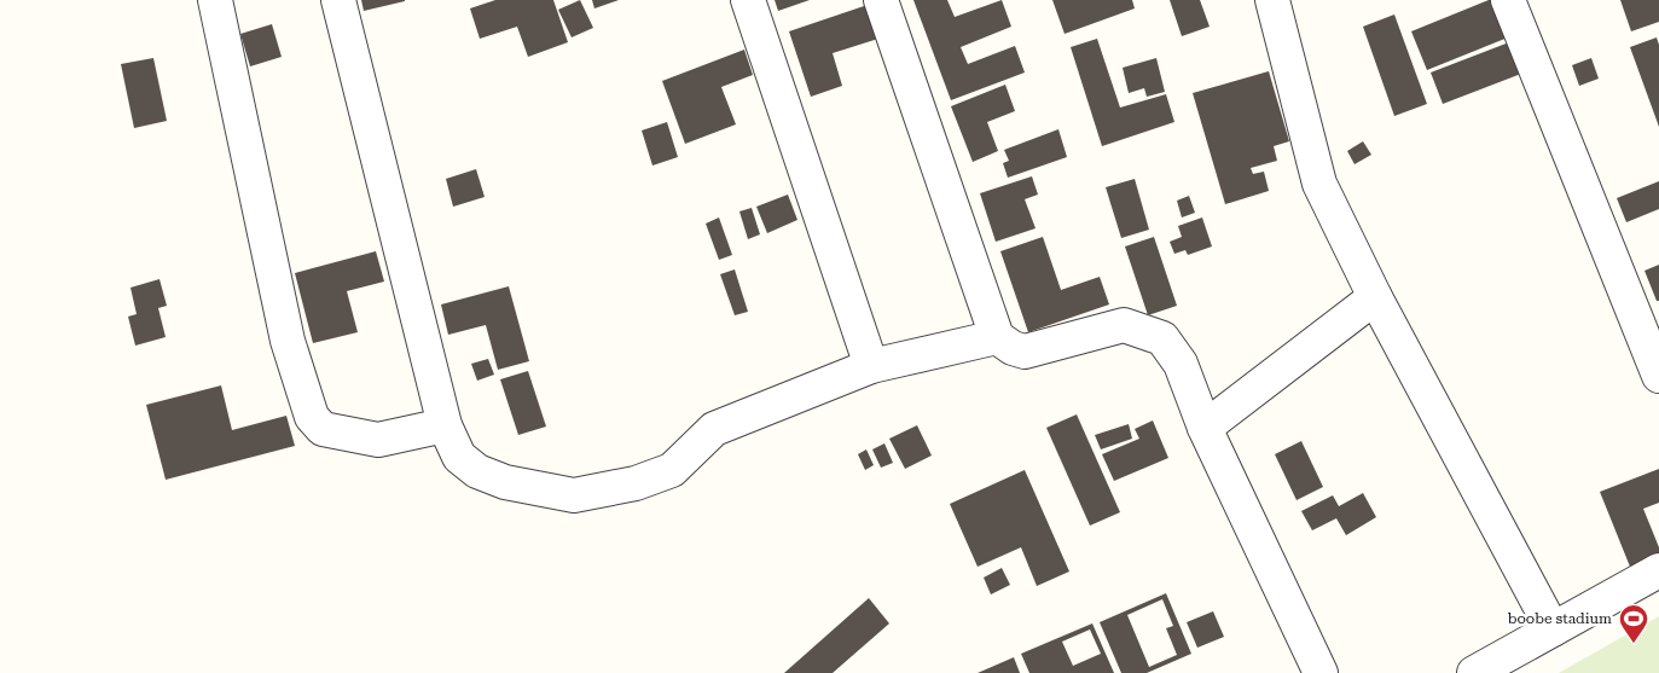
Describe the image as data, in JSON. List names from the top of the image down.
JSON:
{
  "places": {
    "sports": ["boobe stadium"]
  }
}
